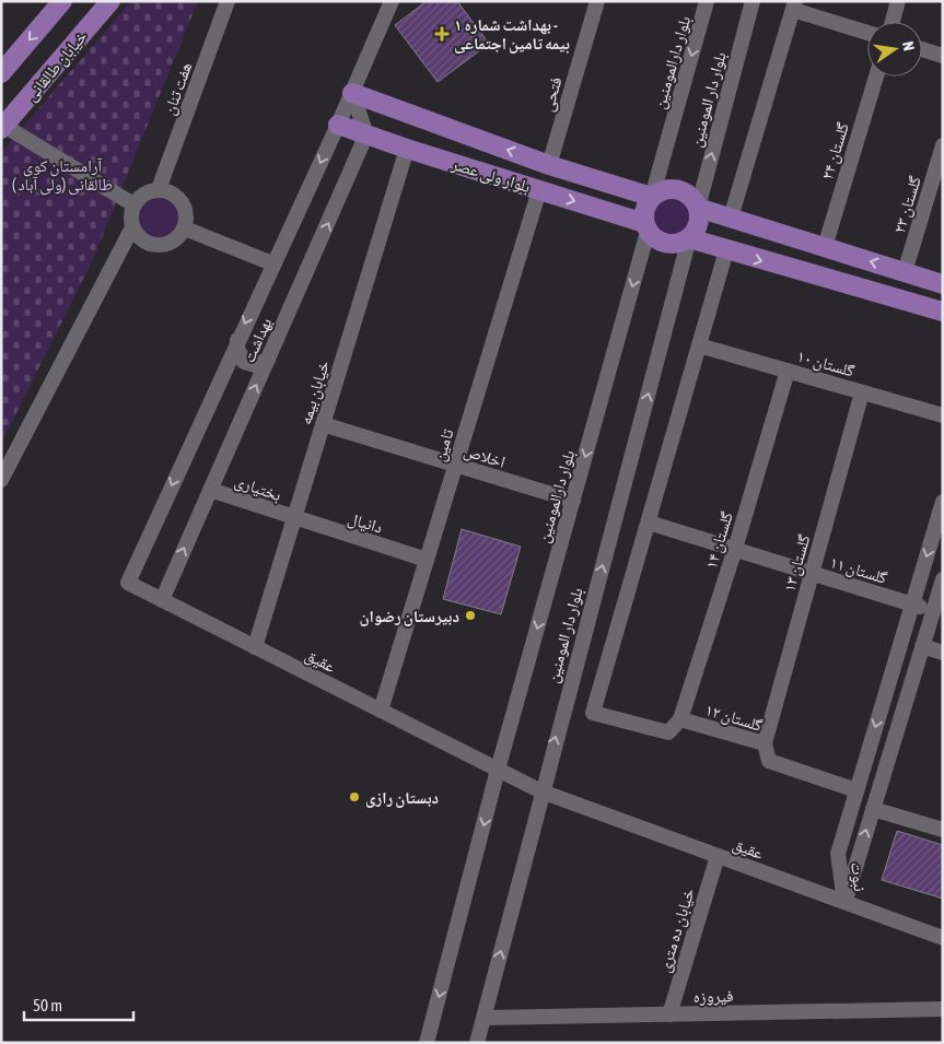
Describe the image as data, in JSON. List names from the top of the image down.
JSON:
{
  "streets": {
    "main road": ["خیابان طالقانی", "بلوار ولی عصر"],
    "street": [
      "بلوار دارالمومنین",
      "هفت تنان",
      "فتحی",
      "بلوار دار المومنین",
      "گلستان ۲۴",
      "گلستان ۲۳",
      "بهداشت",
      "گلستان ۱۰",
      "خیابان بیمه",
      "تامین",
      "اخلاص",
      "بختیاری",
      "دانیال",
      "گلستان ۱۴",
      "گلستان ۱۳",
      "گلستان ۱۱",
      "عقیق",
      "گلستان ۱۲",
      "نبوت",
      "خیابان ده متری",
      "فیروزه"
    ]
  },
  "crossings": [
    ["بلوار دارالمومنین", "بلوار دار المومنین"],
    ["بلوار دارالمومنین", "بلوار ولی عصر"],
    ["بلوار دارالمومنین", "اخلاص"],
    ["بلوار دارالمومنین", "عقیق"],
    ["فتحی", "بلوار ولی عصر"],
    ["بلوار دار المومنین", "بلوار ولی عصر"],
    ["بلوار دار المومنین", "عقیق"],
    ["بلوار دار المومنین", "فیروزه"],
    ["بلوار ولی عصر", "بهداشت"],
    ["بلوار ولی عصر", "خیابان بیمه"],
    ["بلوار ولی عصر", "تامین"],
    ["بهداشت", "بختیاری"],
    ["بهداشت", "عقیق"],
    ["گلستان ۱۰", "گلستان ۱۴"],
    ["گلستان ۱۰", "گلستان ۱۳"],
    ["خیابان بیمه", "اخلاص"],
    ["خیابان بیمه", "بختیاری"],
    ["خیابان بیمه", "دانیال"],
    ["خیابان بیمه", "عقیق"],
    ["تامین", "اخلاص"],
    ["تامین", "دانیال"],
    ["تامین", "عقیق"],
    ["بختیاری", "دانیال"],
    ["گلستان ۱۴", "گلستان ۱۱"],
    ["گلستان ۱۴", "گلستان ۱۲"],
    ["گلستان ۱۳", "گلستان ۱۱"],
    ["گلستان ۱۳", "گلستان ۱۲"],
    ["گلستان ۱۱", "گلستان ۱۲"],
    ["گلستان ۱۱", "نبوت"],
    ["عقیق", "نبوت"],
    ["عقیق", "خیابان ده متری"],
    ["گلستان ۱۲", "نبوت"],
    ["خیابان ده متری", "فیروزه"]
  ],
  "parks": ["آرامستان کوی طالقانی (ولی آباد )"],
  "places": {
    "health": ["بهداشت شماره ۱ - بیمه تامین اجتماعی"],
    "other": ["دبیرستان رضوان", "دبستان رازی"]
  },
  "scale_bar": "50 m",
  "north": "right"
}
